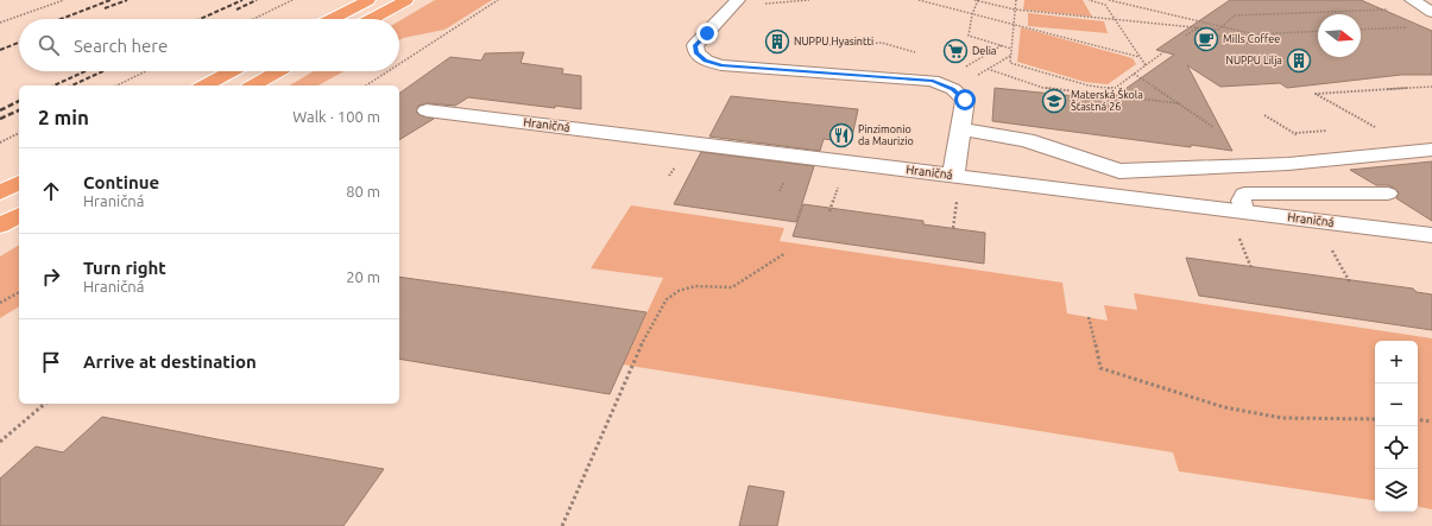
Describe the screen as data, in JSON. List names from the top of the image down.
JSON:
{
  "streets": {
    "street": ["Hraničná"]
  },
  "places": {
    "cafe": ["Mills Coffee"],
    "building": ["NUPPU Hyasintti", "NUPPU Lilja"],
    "supermarket": ["Delia"],
    "school or university": ["Materská Škola Šťastná 26"],
    "restaurant": ["Pinzimonio da Maurizio"]
  },
  "north": "right",
  "page": {
    "search": "Search here",
    "heading": ["2 min", "Walk · 100 m"],
    "list": [
      ["Continue", "Hraničná", "80 m"],
      ["Turn right", "Hraničná", "20 m"],
      "Arrive at destination"
    ],
    "map_buttons": ["+", "−"]
  }
}
